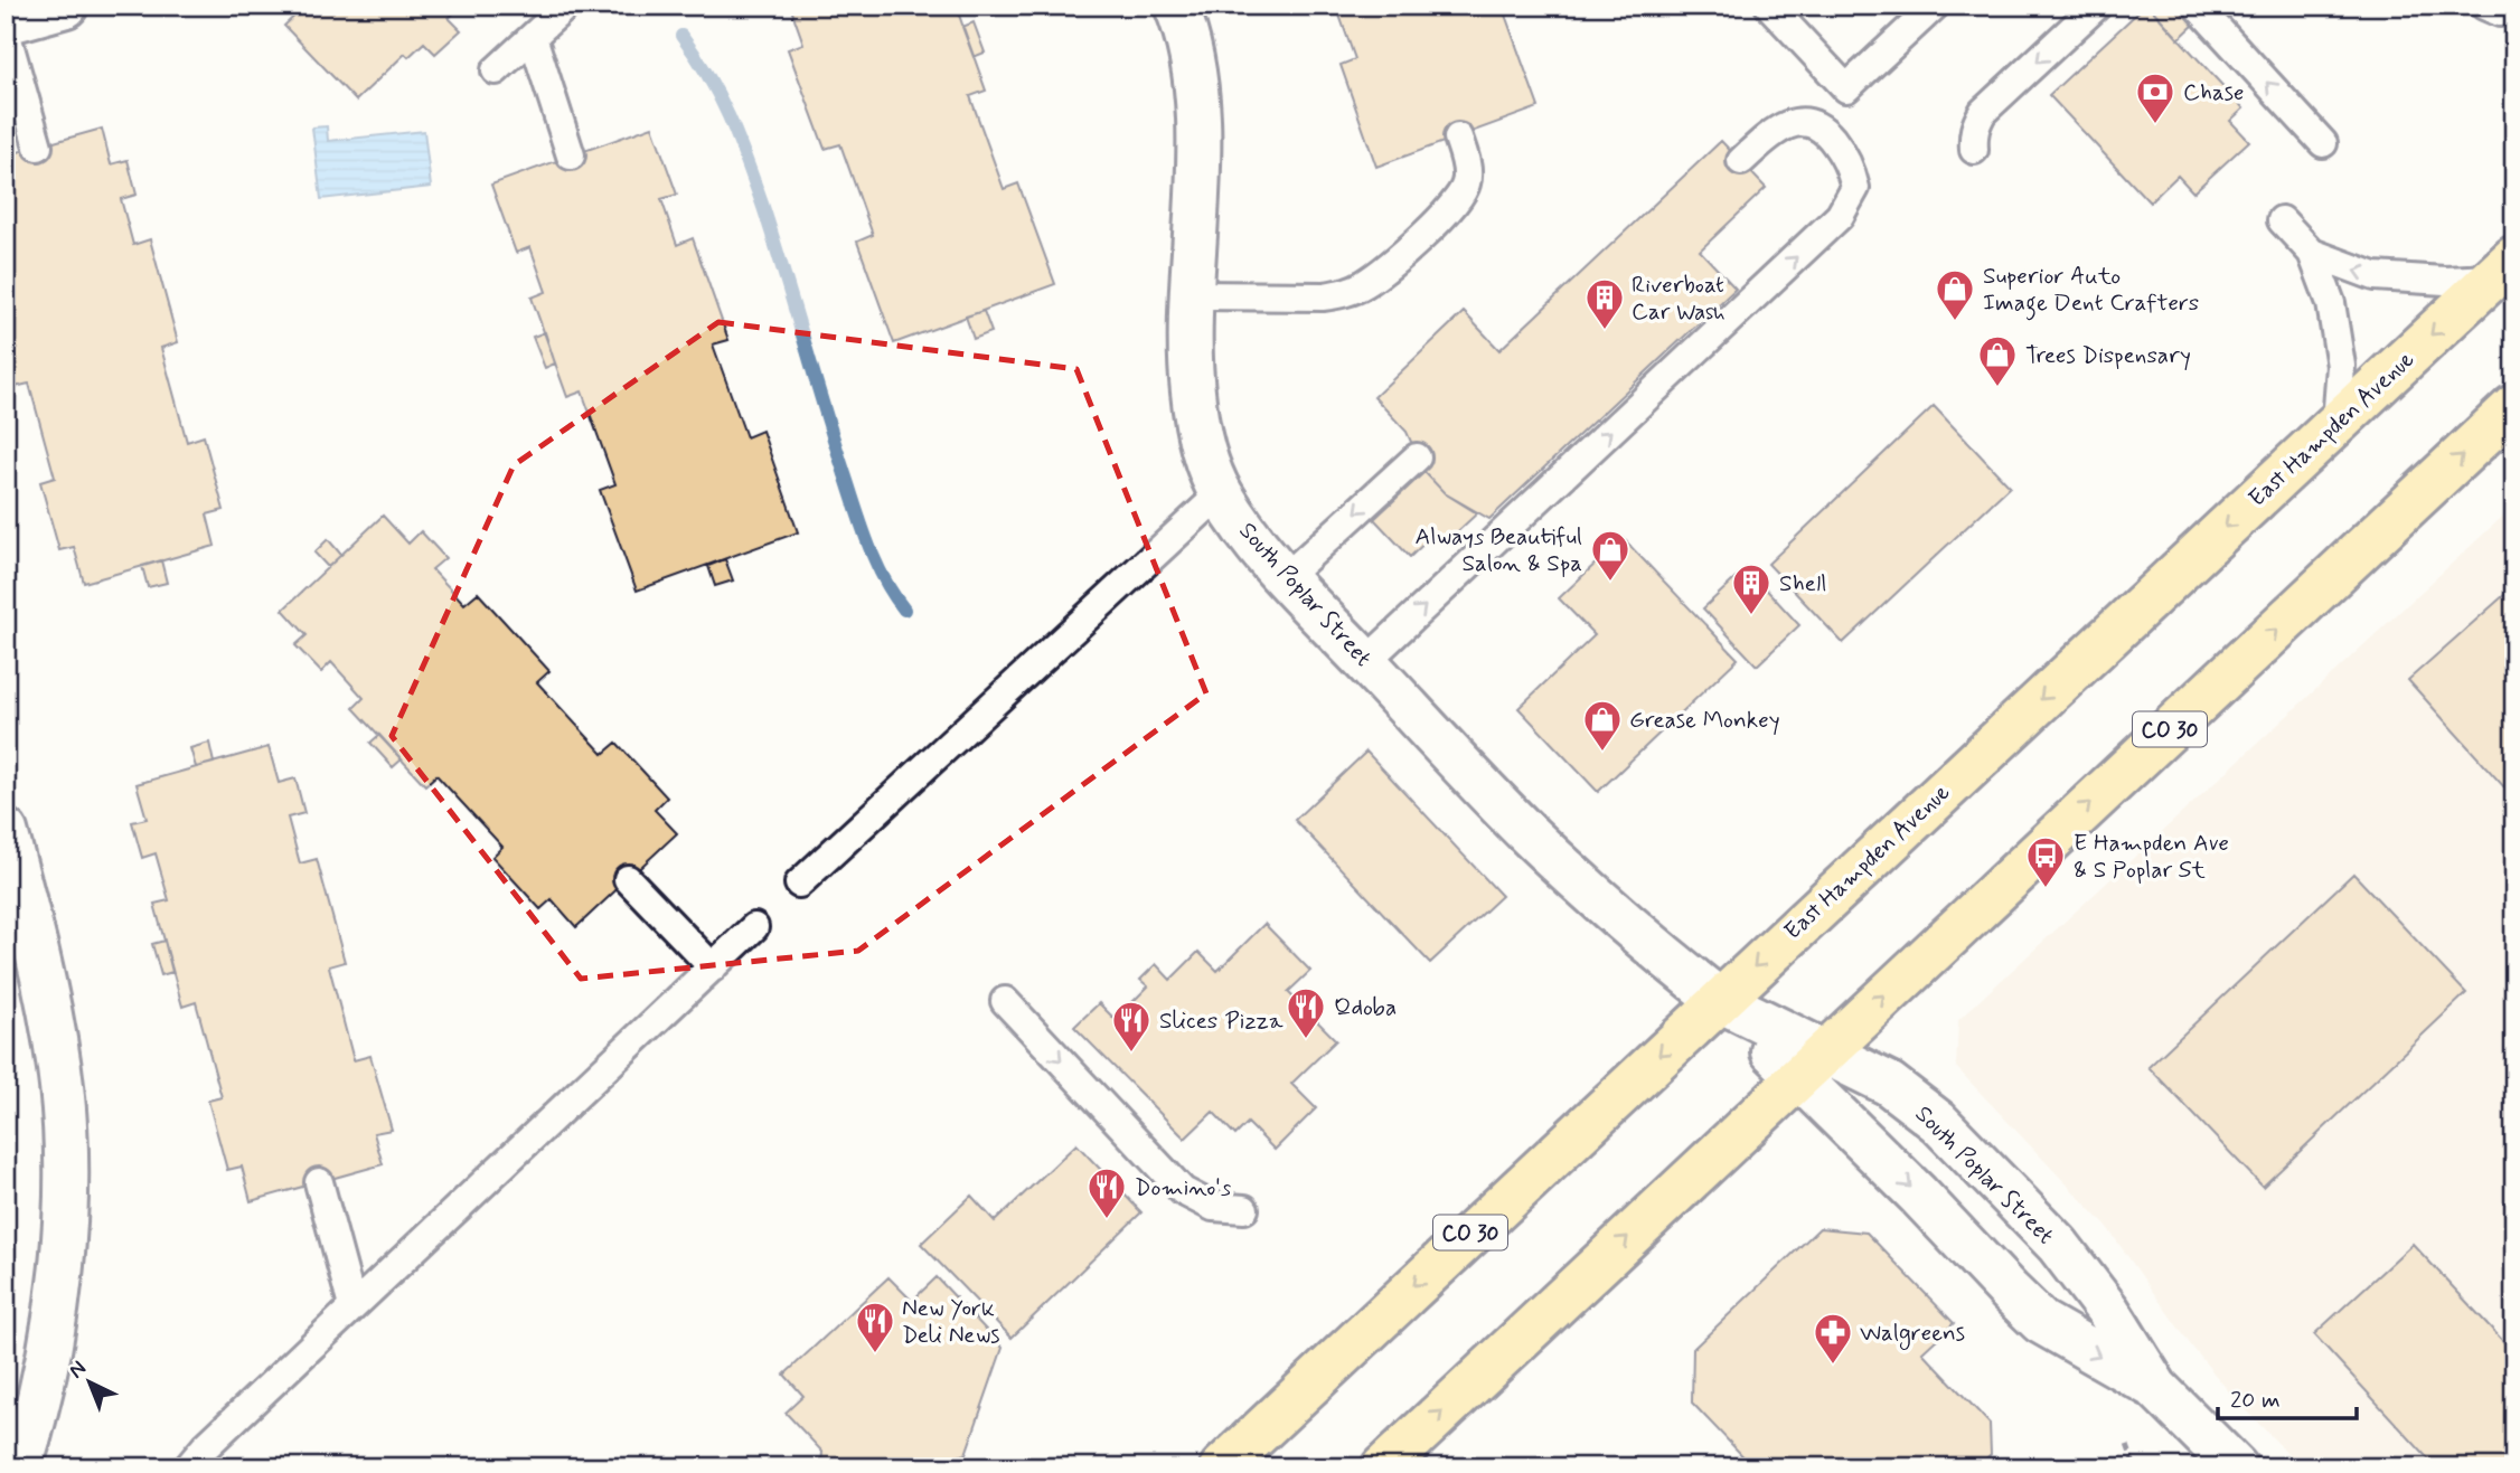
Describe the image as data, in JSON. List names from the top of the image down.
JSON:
{
  "streets": {
    "main road": ["East Hampden Avenue", "CO 30"],
    "street": ["South Poplar Street"]
  },
  "crossings": [
    ["East Hampden Avenue", "South Poplar Street"],
    ["South Poplar Street", "CO 30"]
  ],
  "places": {
    "bank": ["Chase"],
    "shop": [
      "Superior Auto Image Dent Crafters",
      "Trees Dispensary",
      "Always Beautiful Salon & Spa",
      "Grease Monkey"
    ],
    "building": ["Riverboat Car Wash", "Shell"],
    "bus stop": ["E Hampden Ave & S Poplar St"],
    "restaurant": [
      "Qdoba",
      "Slices Pizza",
      "Domino's",
      "New York Deli News"
    ],
    "pharmacy": ["Walgreens"]
  },
  "scale_bar": "20 m",
  "north": "top left"
}
